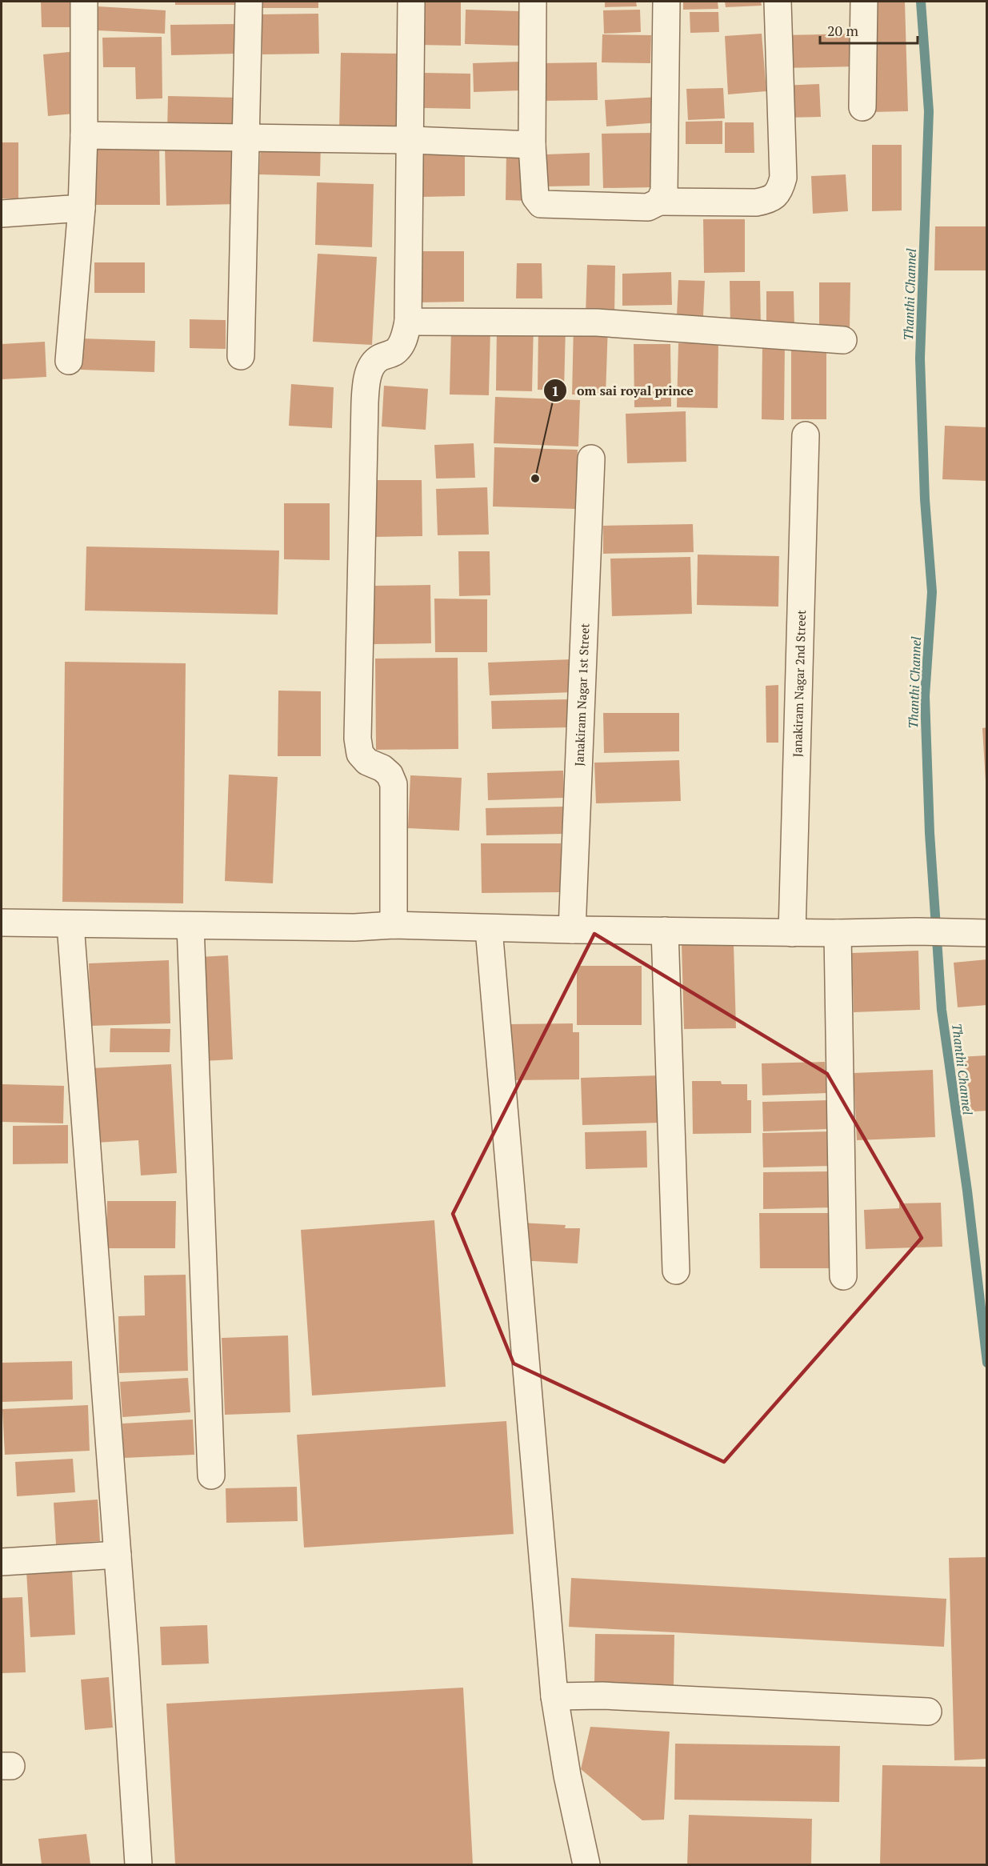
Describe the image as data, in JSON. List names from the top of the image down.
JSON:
{
  "streets": {
    "street": ["Janakiram Nagar 2nd Street", "Janakiram Nagar 1st Street"]
  },
  "water": ["Thanthi Channel"],
  "places": ["om sai royal prince"],
  "scale_bar": "20 m"
}
